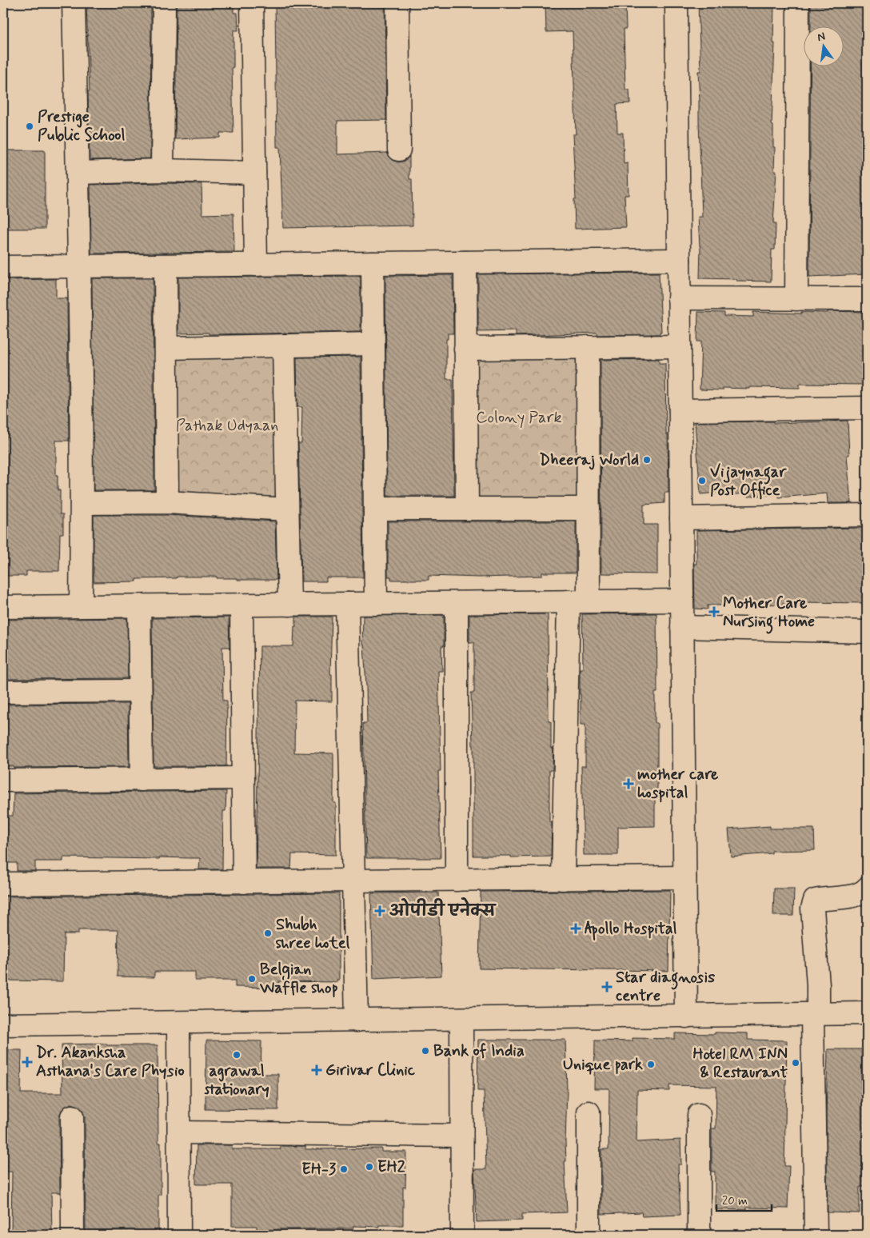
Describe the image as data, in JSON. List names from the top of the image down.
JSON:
{
  "parks": ["Colony Park", "Pathak Udyaan"],
  "places": {
    "other": [
      "Prestige Public School",
      "Dheeraj World",
      "Vijaynagar Post Office",
      "Shubh shree hotel",
      "Belgian Waffle shop",
      "Bank of India",
      "agrawal stationary",
      "Hotel RM INN & Restaurant",
      "Unique park",
      "EH2",
      "EH-3"
    ],
    "health": [
      "Mother Care Nursing Home",
      "mother care hospital",
      "ओपीडी एनेक्स",
      "Apollo Hospital",
      "Star diagnosis centre",
      "Dr. Akanksha Asthana's Care Physio",
      "Girivar Clinic"
    ]
  },
  "scale_bar": "20 m",
  "north": "top"
}
